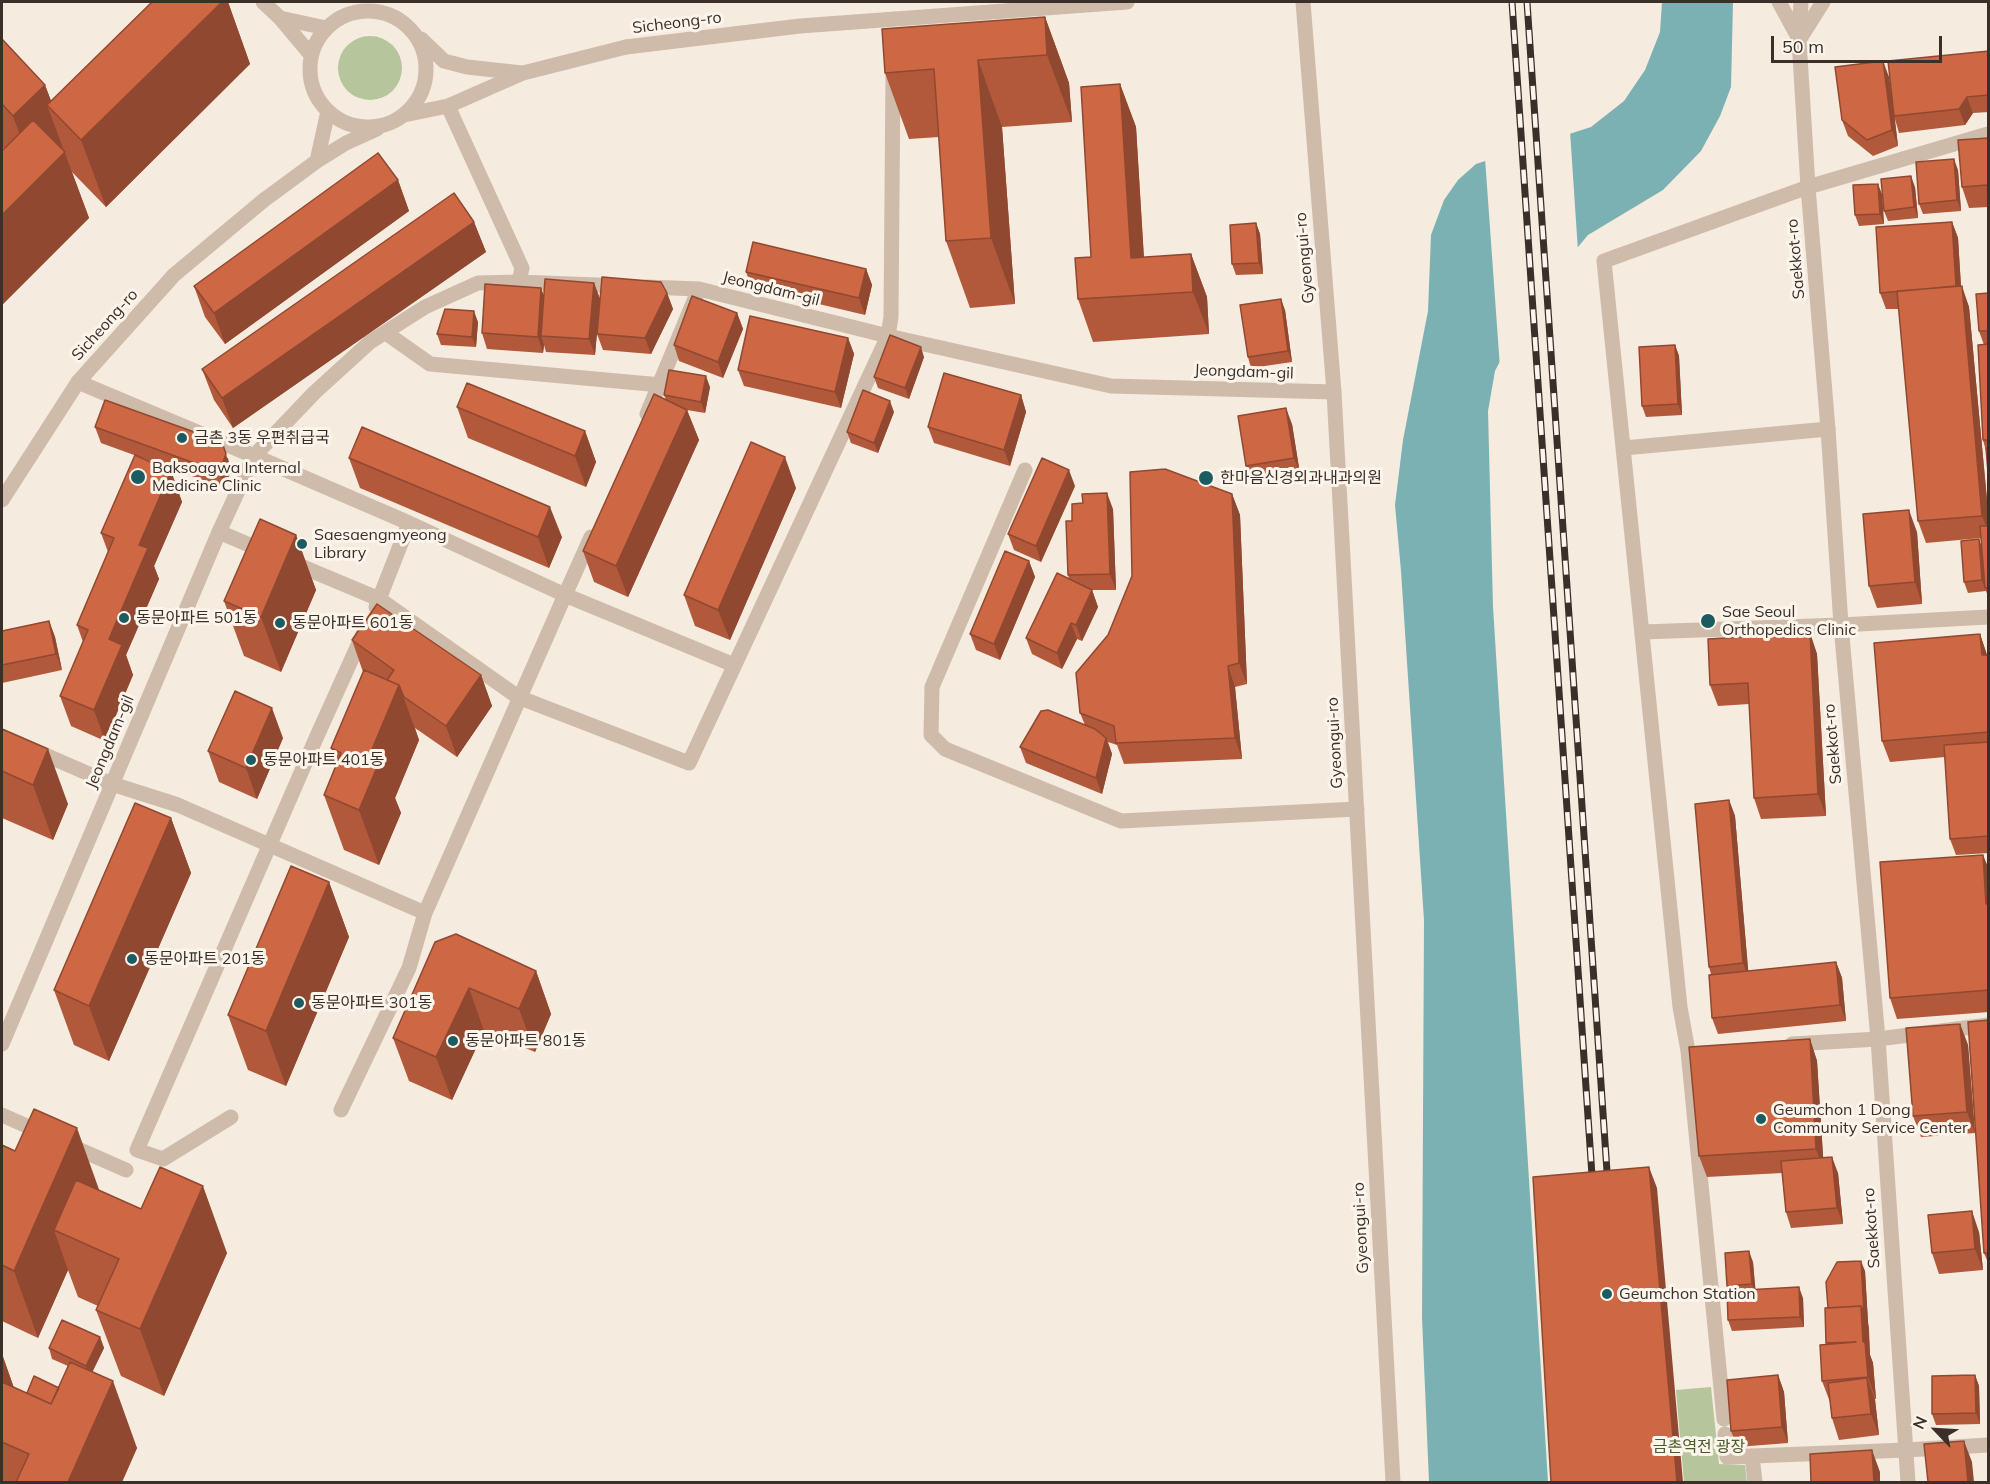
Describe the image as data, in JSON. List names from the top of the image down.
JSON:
{
  "streets": {
    "street": [
      "Sicheong-ro",
      "Gyeongui-ro",
      "Saekkot-ro",
      "Jeongdam-gil"
    ]
  },
  "crossings": [
    ["Gyeongui-ro", "Jeongdam-gil"]
  ],
  "parks": ["금촌역전 광장"],
  "places": [
    "금촌 3동 우편취급국",
    "Baksoagwa Internal Medicine Clinic",
    "한마음신경외과내과의원",
    "Saesaengmyeong Library",
    "동문아파트 501동",
    "Sae Seoul Orthopedics Clinic",
    "동문아파트 601동",
    "동문아파트 401동",
    "동문아파트 201동",
    "동문아파트 301동",
    "동문아파트 801동",
    "Geumchon 1 Dong Community Service Center",
    "Geumchon Station"
  ],
  "scale_bar": "50 m",
  "north": "top left"
}
